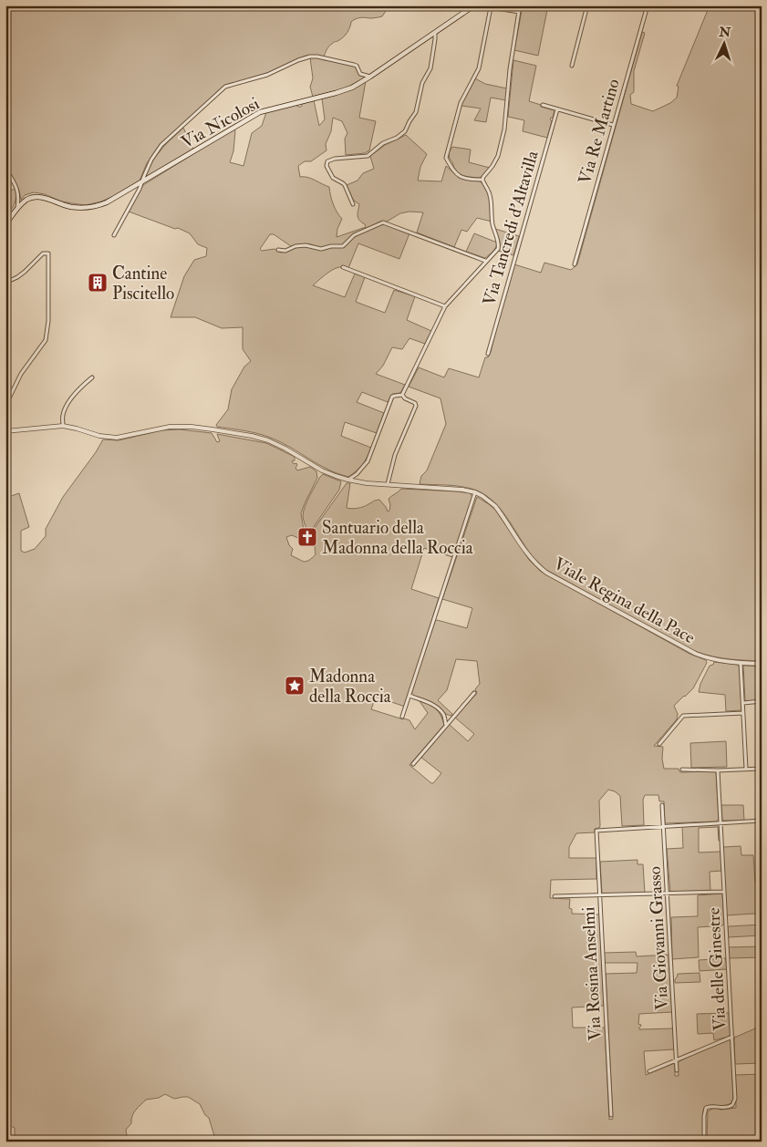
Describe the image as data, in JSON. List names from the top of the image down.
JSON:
{
  "streets": {
    "main road": ["Via Nicolosi"],
    "street": [
      "Via Re Martino",
      "Via Tancredi d'Altavilla",
      "Viale Regina della Pace",
      "Via Giovanni Grasso",
      "Via delle Ginestre",
      "Via Rosina Anselmi"
    ]
  },
  "crossings": [
    ["Via Giovanni Grasso", "Via Rosina Anselmi"]
  ],
  "places": {
    "building": ["Cantine Piscitello"],
    "church": ["Santuario della Madonna della Roccia"],
    "place": ["Madonna della Roccia"]
  },
  "north": "top"
}
